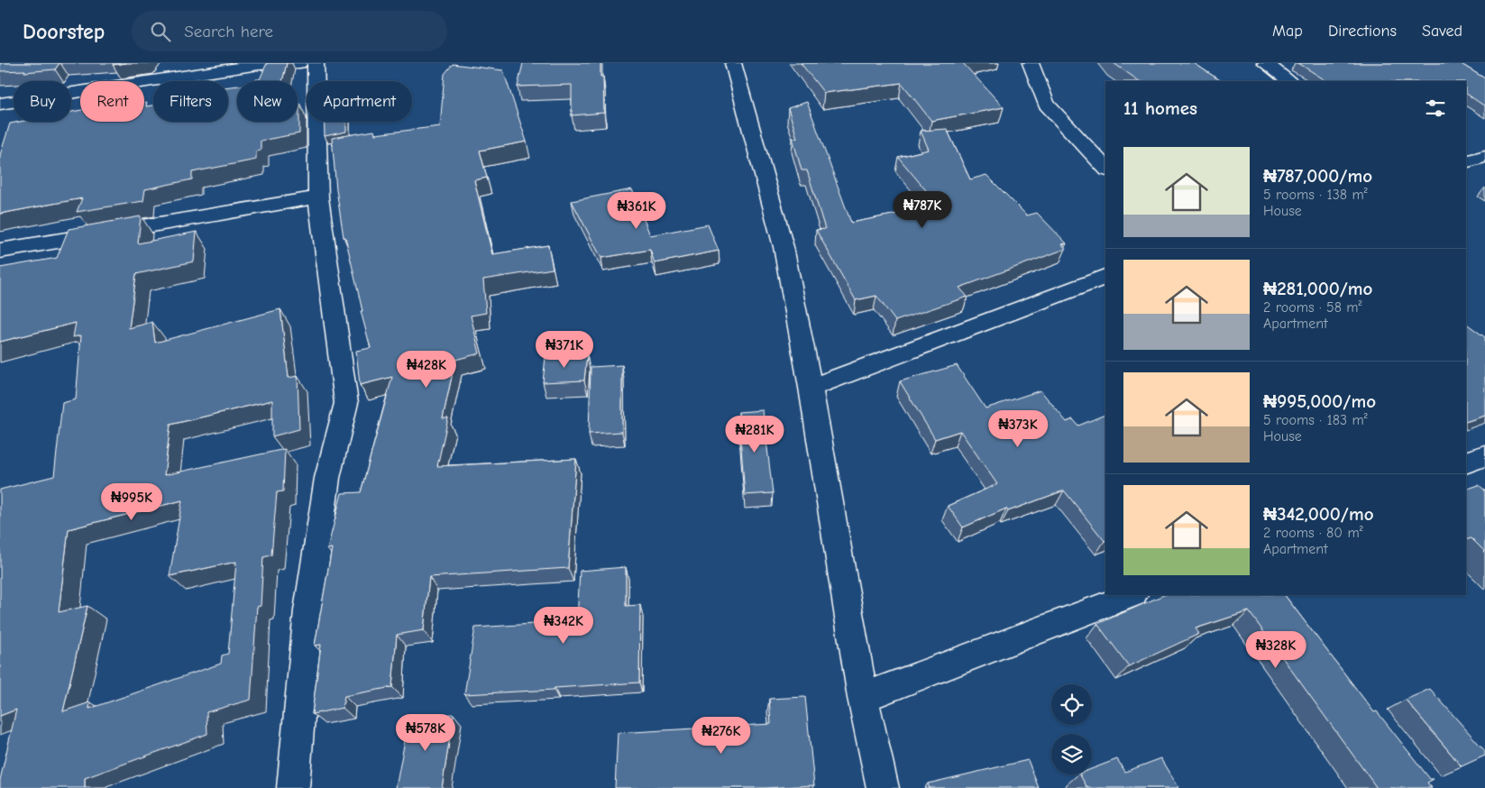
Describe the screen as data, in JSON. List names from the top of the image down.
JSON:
{
  "page": {
    "header": "Doorstep",
    "search": "Search here",
    "nav": ["Map", "Directions", "Saved"],
    "chip": [
      "Buy",
      "Rent",
      "Filters",
      "New",
      "Apartment"
    ],
    "heading": "11 homes",
    "list": [
      {
        "name": "₦787,000/mo",
        "note": "5 rooms · 138 m² · House"
      },
      {
        "name": "₦281,000/mo",
        "note": "2 rooms · 58 m² · Apartment"
      },
      {
        "name": "₦995,000/mo",
        "note": "5 rooms · 183 m² · House"
      },
      {
        "name": "₦342,000/mo",
        "note": "2 rooms · 80 m² · Apartment"
      }
    ],
    "price": [
      "₦787K",
      "₦361K",
      "₦371K",
      "₦428K",
      "₦373K",
      "₦281K",
      "₦995K",
      "₦342K",
      "₦328K",
      "₦578K",
      "₦276K"
    ]
  }
}
